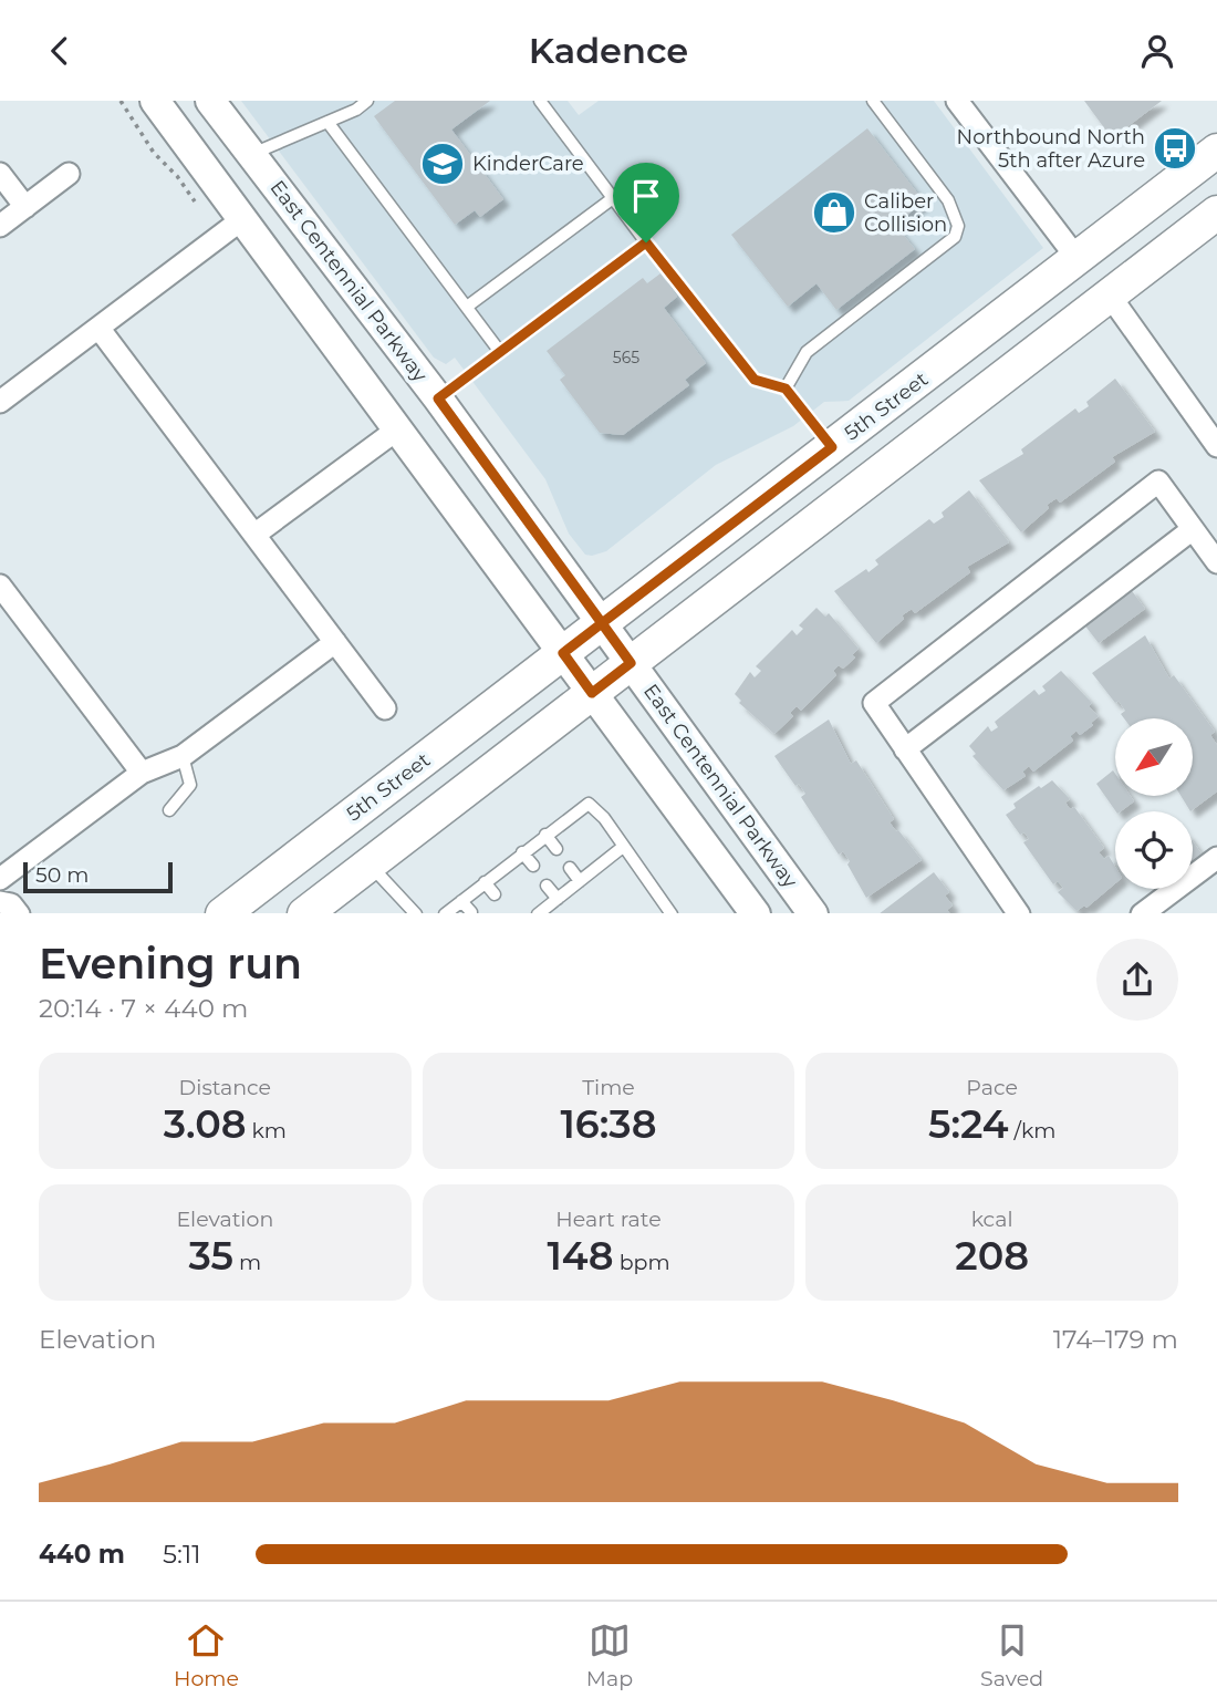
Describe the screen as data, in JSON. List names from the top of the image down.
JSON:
{
  "streets": {
    "main road": ["East Centennial Parkway", "5th Street"]
  },
  "crossings": [
    ["East Centennial Parkway", "5th Street"]
  ],
  "places": {
    "bus stop": ["Northbound North 5th after Azure"],
    "school or university": ["KinderCare"],
    "shop": ["Caliber Collision"]
  },
  "house_numbers": ["565"],
  "scale_bar": "50 m",
  "north": "bottom left",
  "page": {
    "header": "Kadence",
    "scale": "50 m",
    "heading": ["Evening run", "20:14 · 7 × 440 m"],
    "stats": [
      ["Distance", "3.08 km"],
      ["Time", "16:38"],
      ["Pace", "5:24 /km"],
      ["Elevation", "35 m"],
      ["Heart rate", "148 bpm"],
      ["kcal", "208"]
    ],
    "chart": ["Elevation", "174–179 m"],
    "list": [
      {
        "name": "440 m",
        "note": "5:11"
      }
    ],
    "tabs": ["Home", "Map", "Saved"]
  }
}
